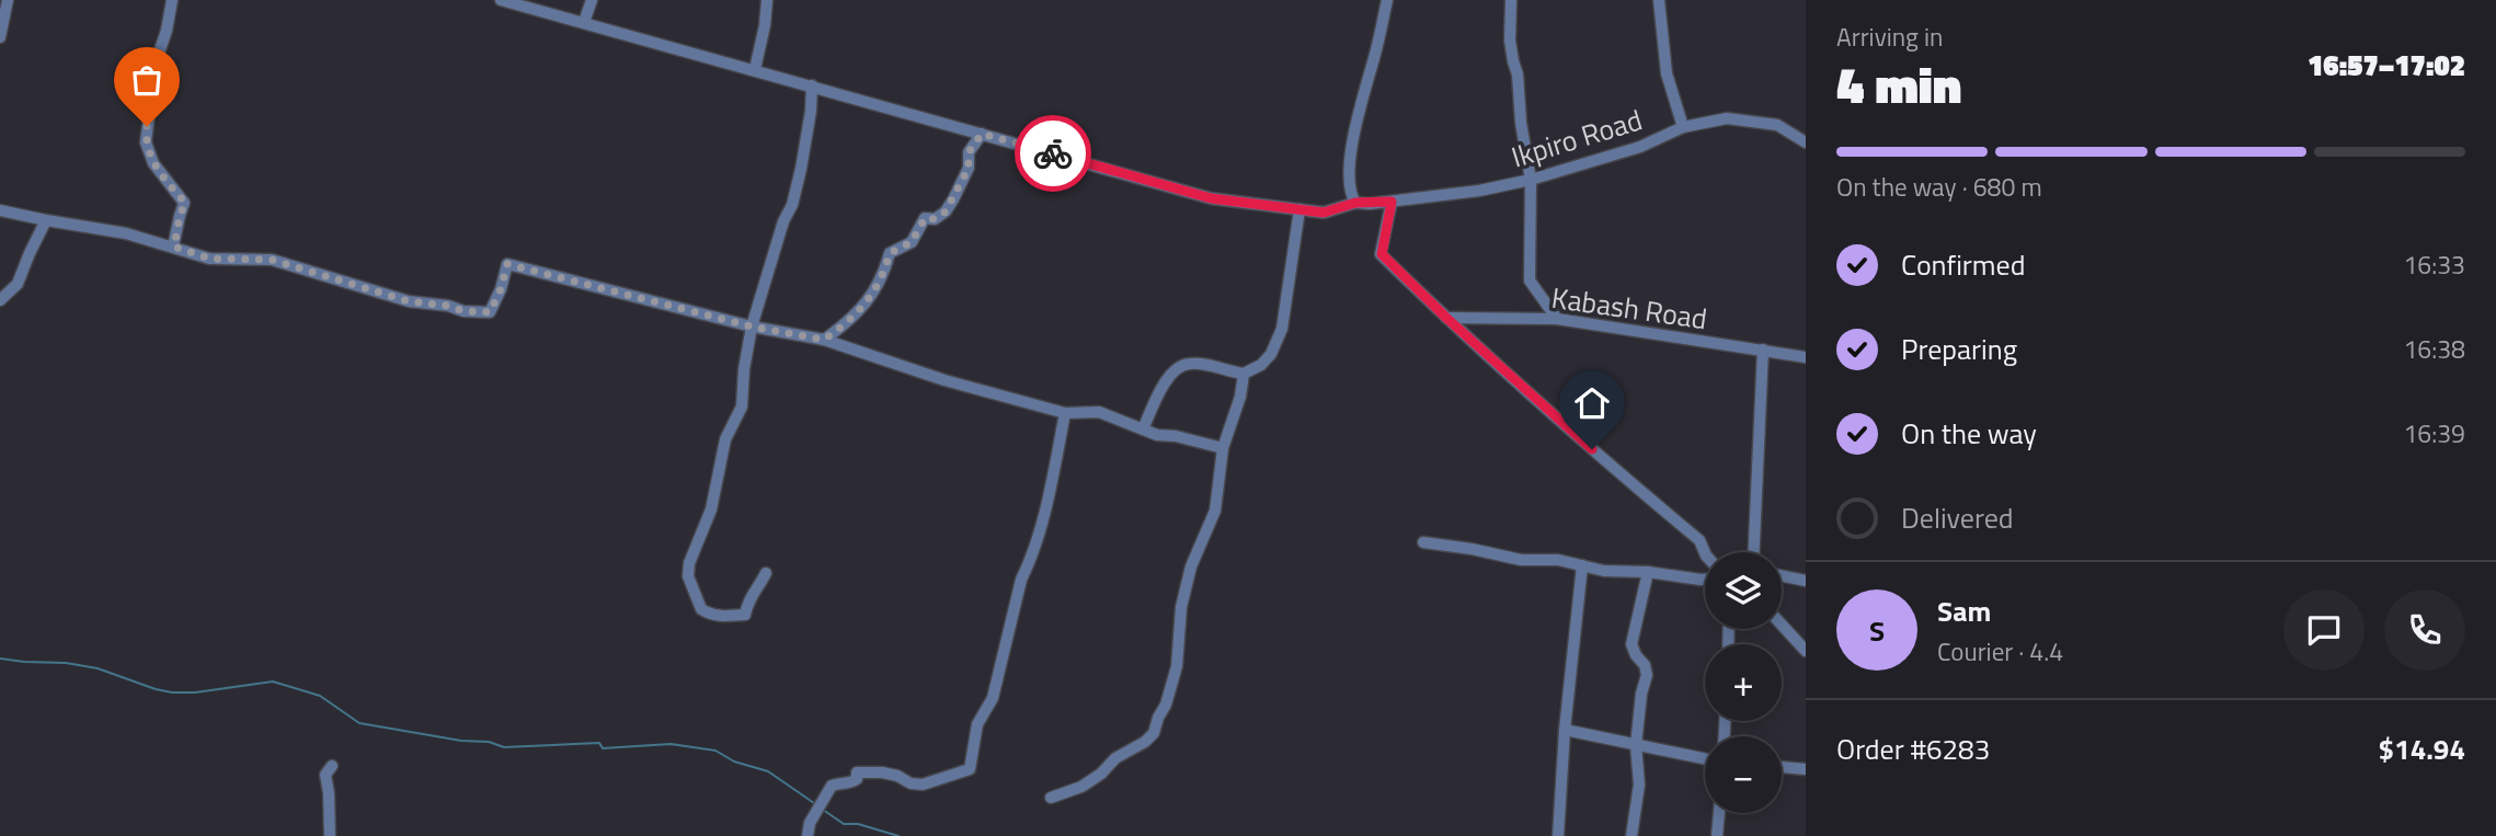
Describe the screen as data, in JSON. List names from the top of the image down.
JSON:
{
  "streets": {
    "street": ["Ikpiro Road", "Kabash Road"]
  },
  "page": {
    "heading": ["4 min", "Arriving in", "16:57–17:02"],
    "panel": [
      "Sam",
      "Courier · 4.4",
      "Order #6283",
      "$14.94"
    ],
    "bar": "On the way · 680 m",
    "list": [
      ["Confirmed", "16:33"],
      ["Preparing", "16:38"],
      ["On the way", "16:39"],
      "Delivered"
    ],
    "map_buttons": ["+", "−"],
    "round": "S"
  }
}
